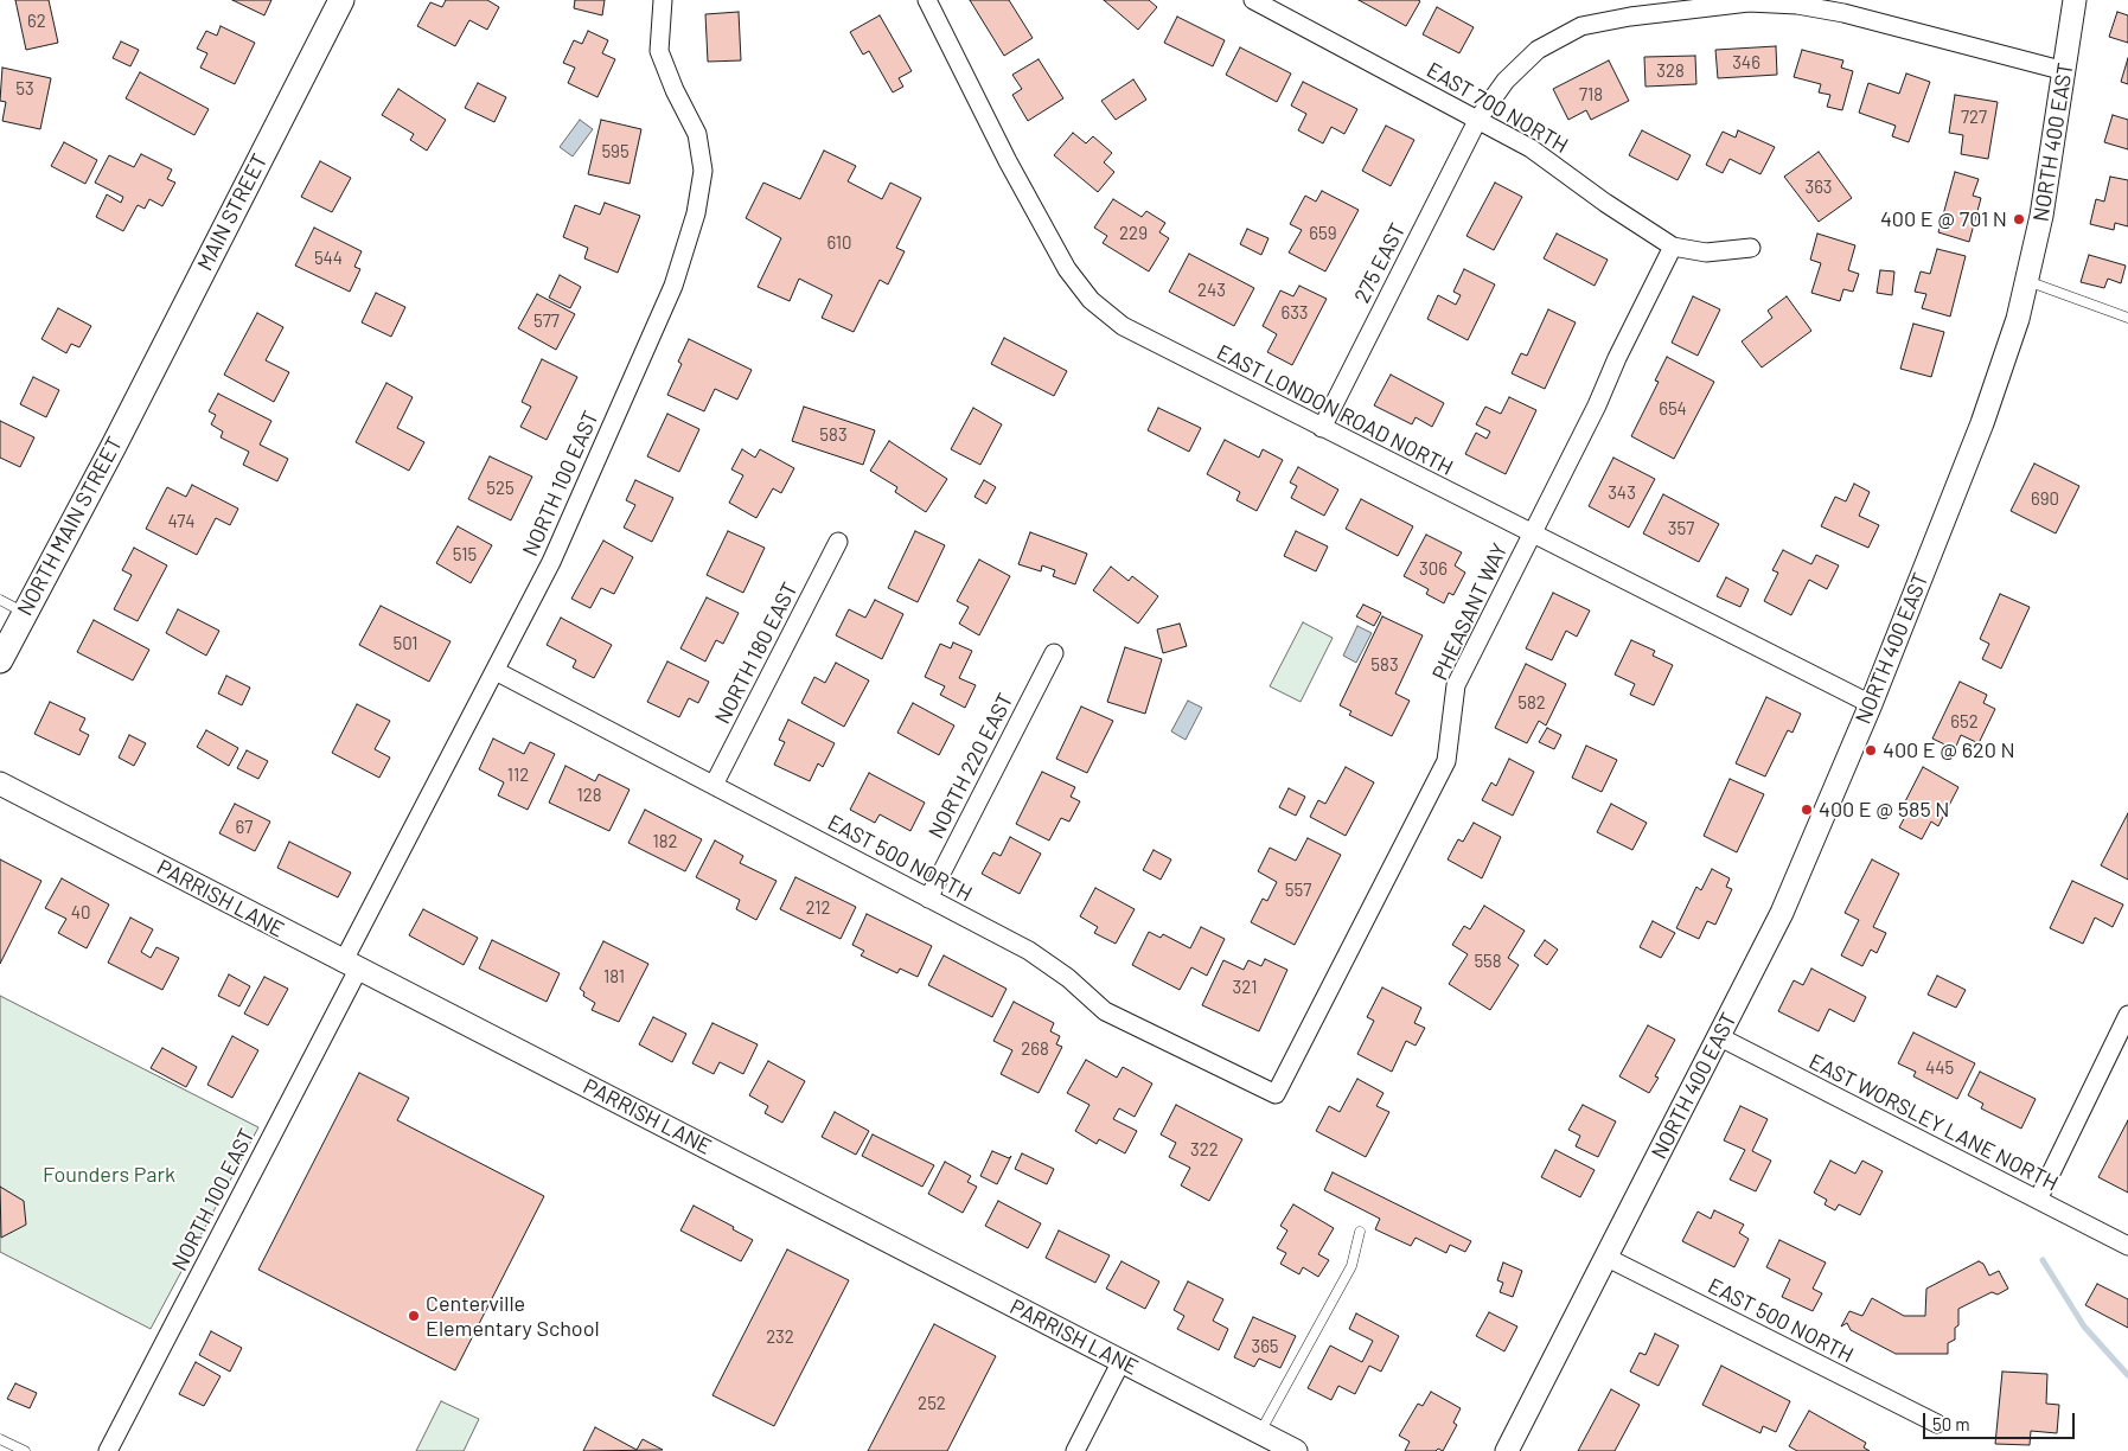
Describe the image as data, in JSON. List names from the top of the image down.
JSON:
{
  "streets": {
    "main road": ["MAIN STREET", "NORTH MAIN STREET"],
    "street": [
      "EAST 700 NORTH",
      "NORTH 400 EAST",
      "275 EAST",
      "EAST LONDON ROAD NORTH",
      "NORTH 100 EAST",
      "PHEASANT WAY",
      "NORTH 180 EAST",
      "NORTH 220 EAST",
      "EAST 500 NORTH",
      "PARRISH LANE",
      "EAST WORSLEY LANE NORTH"
    ]
  },
  "crossings": [
    ["EAST 700 NORTH", "275 EAST"],
    ["EAST 700 NORTH", "PHEASANT WAY"],
    ["NORTH 400 EAST", "275 EAST"],
    ["NORTH 400 EAST", "EAST LONDON ROAD NORTH"],
    ["NORTH 400 EAST", "EAST 500 NORTH"],
    ["NORTH 400 EAST", "EAST WORSLEY LANE NORTH"],
    ["MAIN STREET", "NORTH MAIN STREET"],
    ["275 EAST", "EAST LONDON ROAD NORTH"],
    ["EAST LONDON ROAD NORTH", "PHEASANT WAY"],
    ["NORTH 100 EAST", "EAST 500 NORTH"],
    ["NORTH 100 EAST", "PARRISH LANE"],
    ["PHEASANT WAY", "EAST 500 NORTH"],
    ["NORTH 180 EAST", "EAST 500 NORTH"],
    ["NORTH 220 EAST", "EAST 500 NORTH"]
  ],
  "parks": ["Founders Park"],
  "places": [
    "400 E @ 701 N",
    "400 E @ 620 N",
    "400 E @ 585 N",
    "Centerville Elementary School"
  ],
  "house_numbers": [
    "62",
    "346",
    "328",
    "53",
    "718",
    "727",
    "595",
    "363",
    "229",
    "659",
    "610",
    "544",
    "243",
    "633",
    "577",
    "654",
    "583",
    "525",
    "343",
    "690",
    "474",
    "357",
    "515",
    "306",
    "501",
    "583",
    "582",
    "652",
    "112",
    "128",
    "67",
    "182",
    "557",
    "212",
    "40",
    "558",
    "181",
    "321",
    "268",
    "445",
    "322",
    "232",
    "365",
    "252"
  ],
  "scale_bar": "50 m"
}
